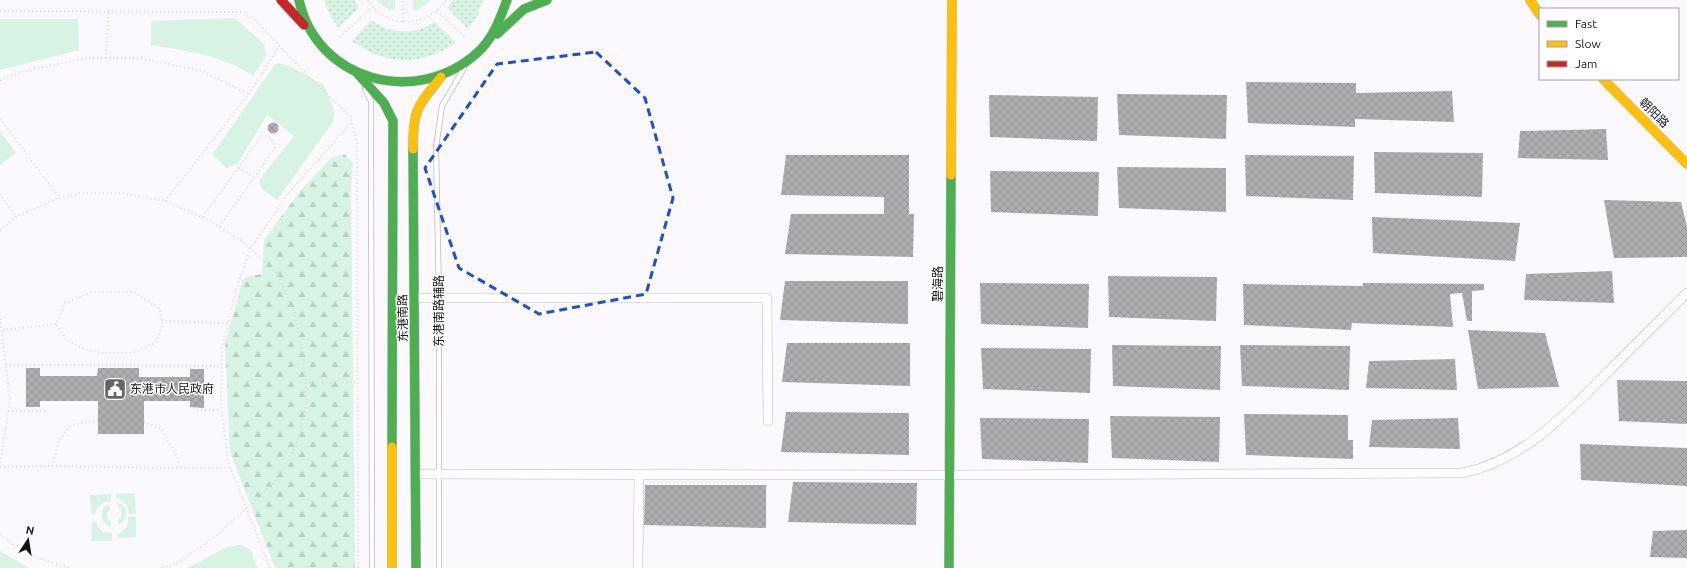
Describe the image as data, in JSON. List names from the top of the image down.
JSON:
{
  "streets": {
    "main road": ["朝阳路", "碧海路", "东港南路"],
    "lane": ["东港南路辅路"]
  },
  "places": {
    "public building": ["东港市人民政府"]
  },
  "legend": ["Fast", "Slow", "Jam"],
  "north": "top"
}
